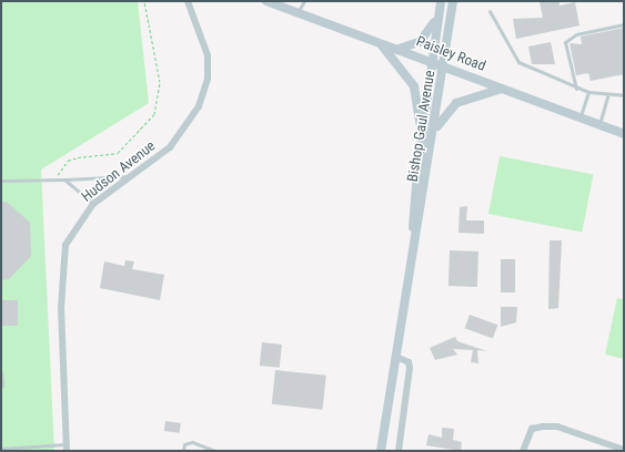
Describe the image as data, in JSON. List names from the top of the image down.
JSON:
{
  "streets": {
    "main road": ["Paisley Road", "Bishop Gaul Avenue"],
    "street": ["Hudson Avenue"]
  },
  "crossings": [
    ["Paisley Road", "Bishop Gaul Avenue"]
  ]
}
